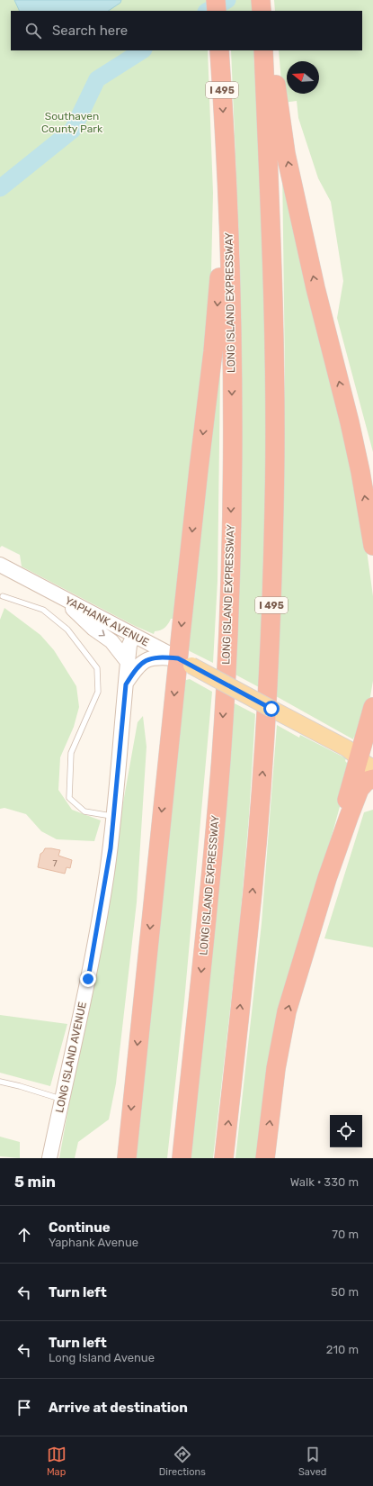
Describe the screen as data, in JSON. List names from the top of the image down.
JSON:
{
  "streets": {
    "highway": ["I 495", "LONG ISLAND EXPRESSWAY"],
    "main road": ["YAPHANK AVENUE"],
    "street": ["LONG ISLAND AVENUE"]
  },
  "crossings": [
    ["YAPHANK AVENUE", "LONG ISLAND AVENUE"]
  ],
  "parks": ["Southaven County Park"],
  "house_numbers": ["7"],
  "north": "left",
  "page": {
    "search": "Search here",
    "heading": ["5 min", "Walk · 330 m"],
    "list": [
      ["Continue", "Yaphank Avenue", "70 m"],
      ["Turn left", "50 m"],
      ["Turn left", "Long Island Avenue", "210 m"],
      "Arrive at destination"
    ],
    "nav": ["Map", "Directions", "Saved"]
  }
}
